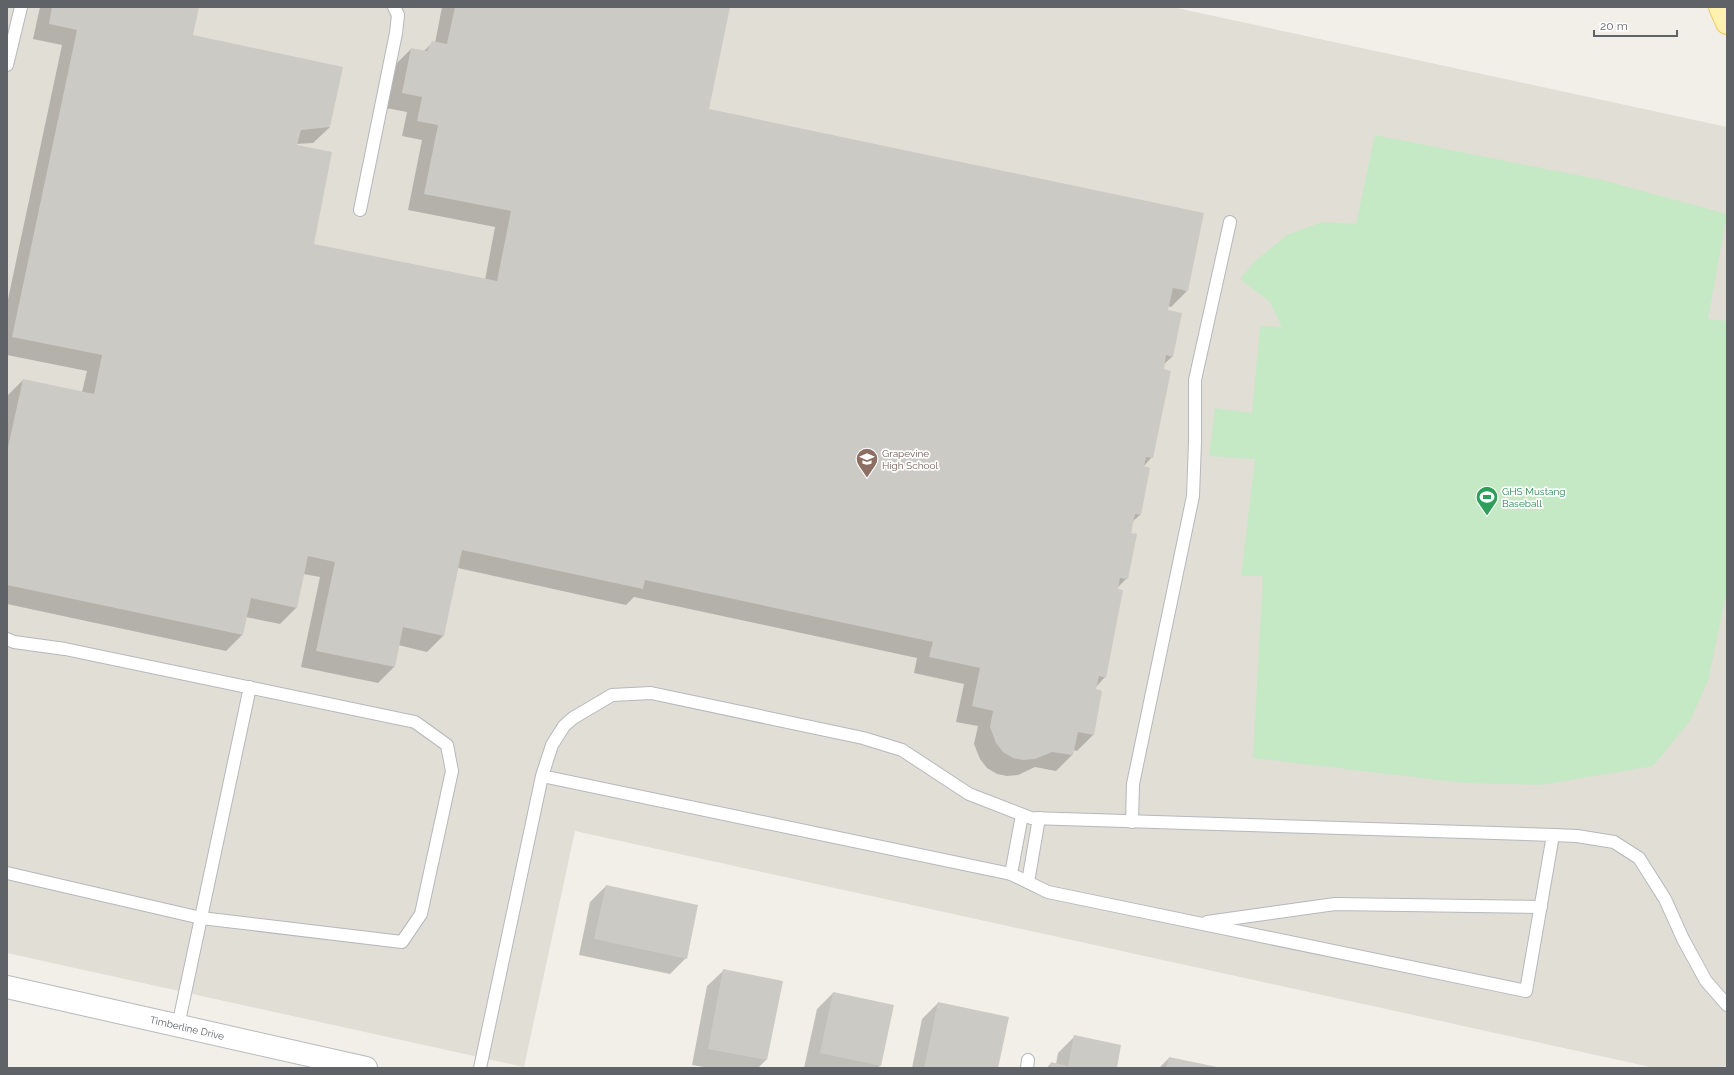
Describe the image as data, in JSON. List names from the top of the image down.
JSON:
{
  "streets": {
    "street": ["Timberline Drive"]
  },
  "places": {
    "school or university": ["Grapevine High School"],
    "sports": ["GHS Mustang Baseball"]
  },
  "scale_bar": "20 m"
}
